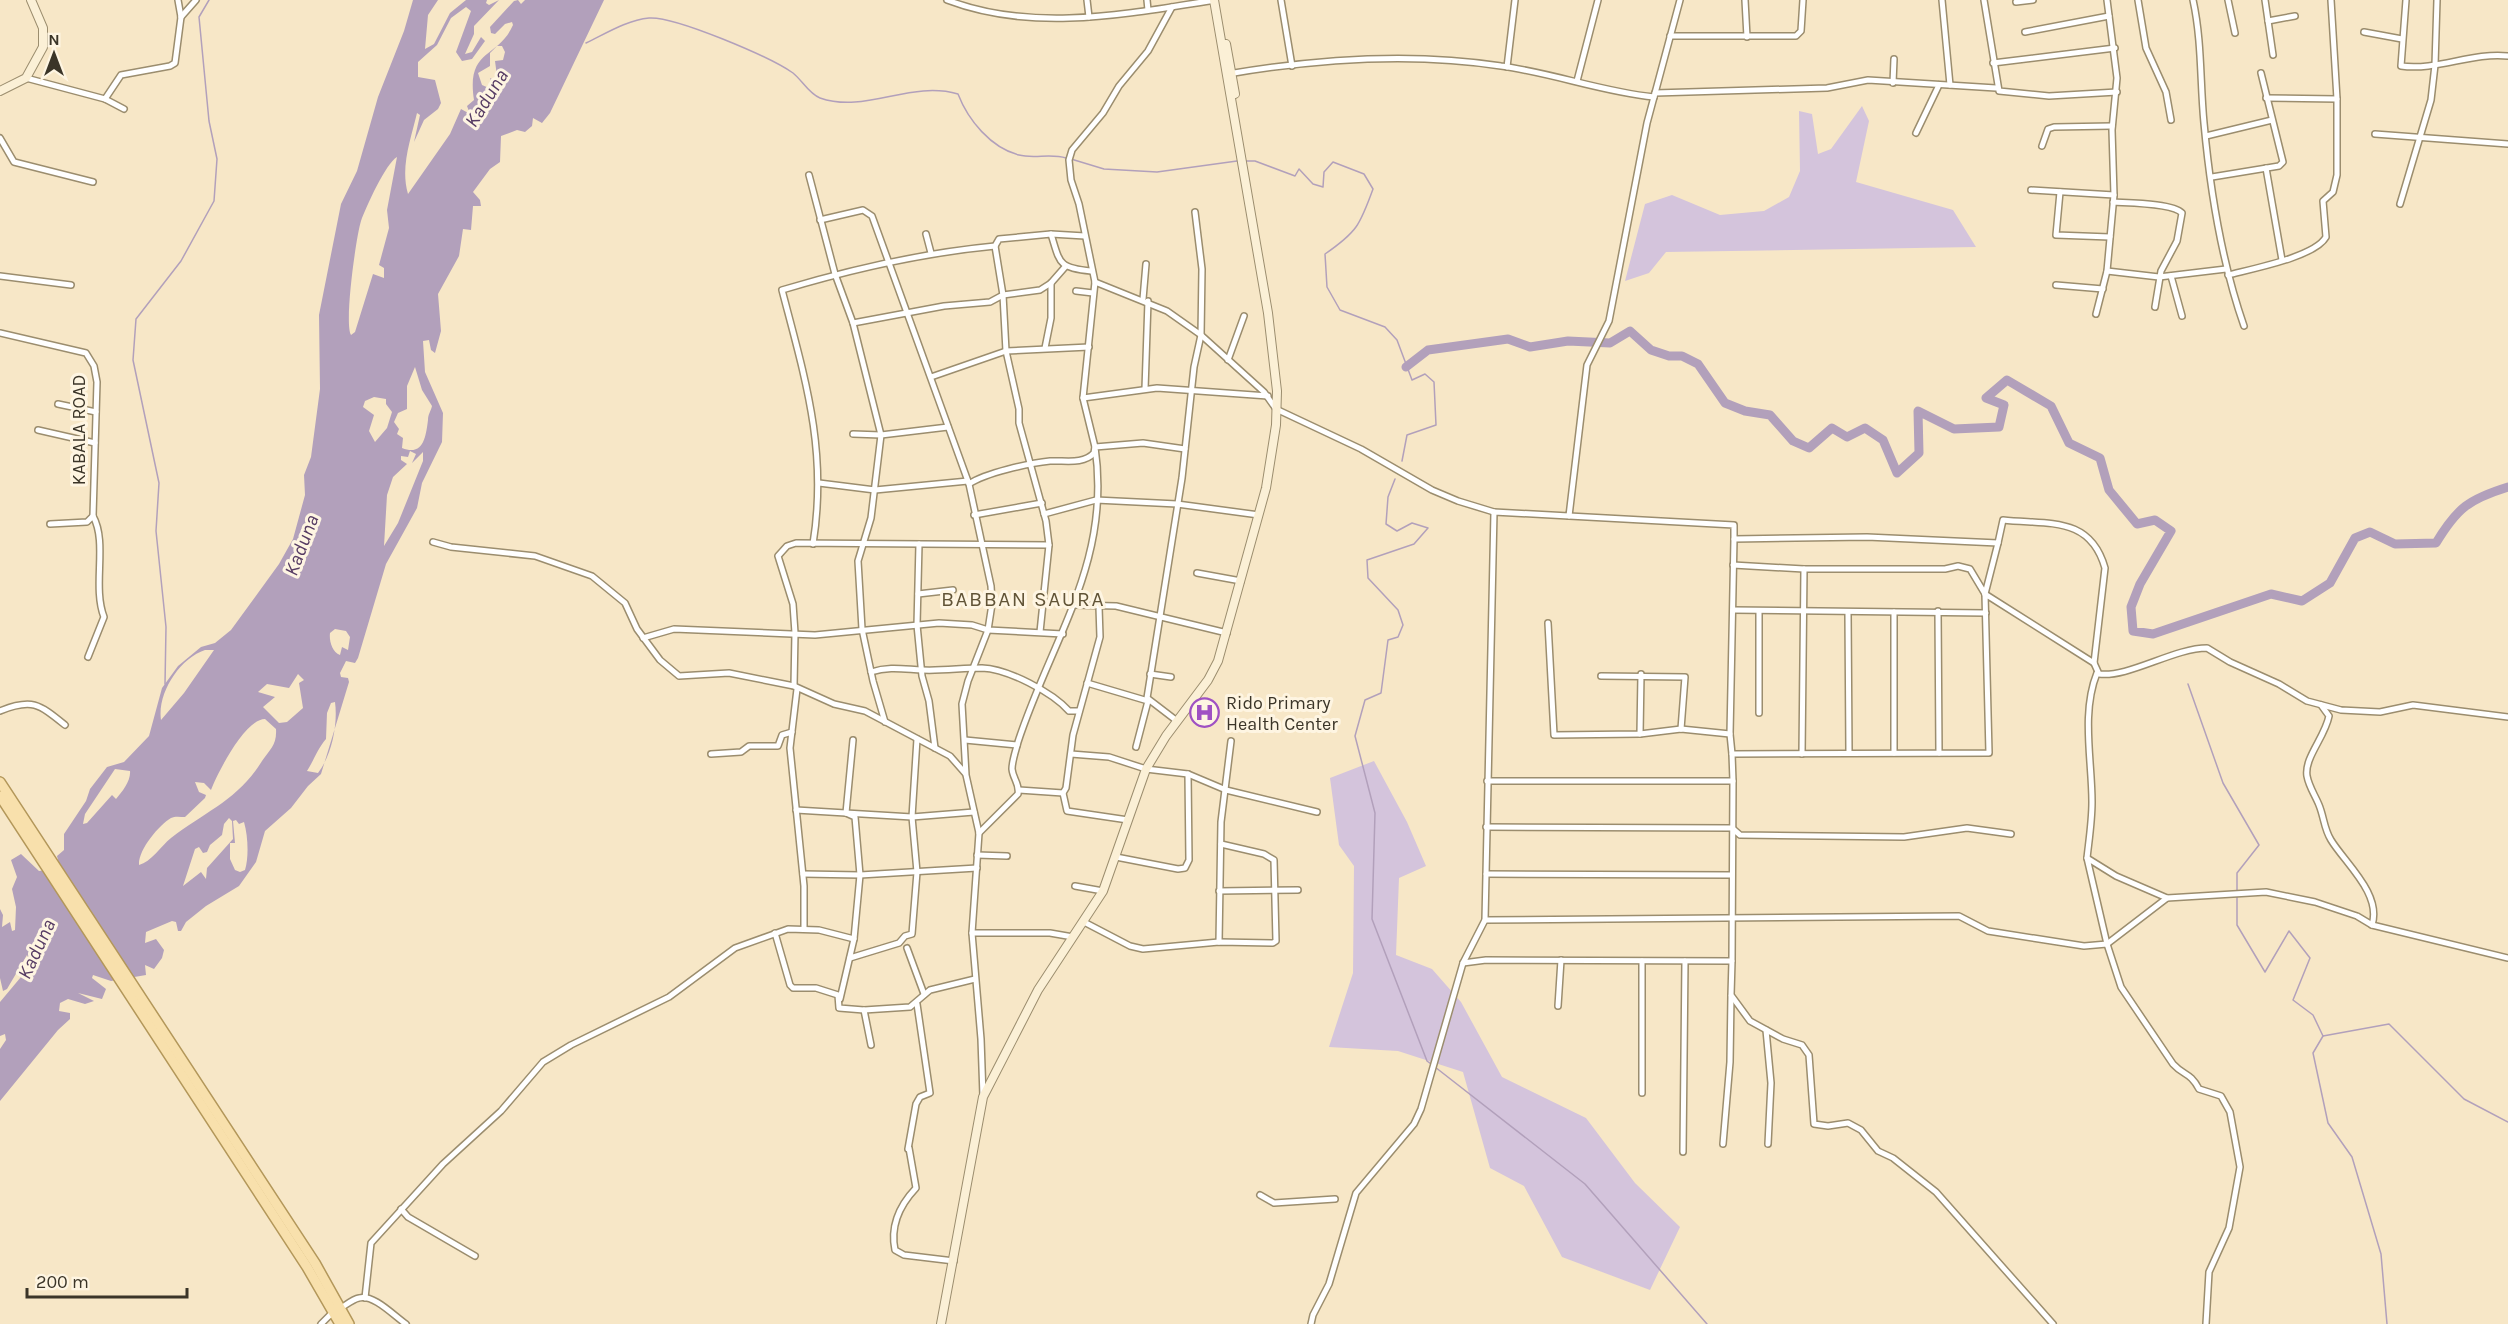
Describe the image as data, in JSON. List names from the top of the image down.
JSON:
{
  "streets": {
    "street": ["KABALA ROAD"]
  },
  "districts": ["BABBAN SAURA"],
  "water": ["Kaduna"],
  "places": {
    "hospital": ["Rido Primary Health Center"]
  },
  "scale_bar": "200 m",
  "north": "top"
}
